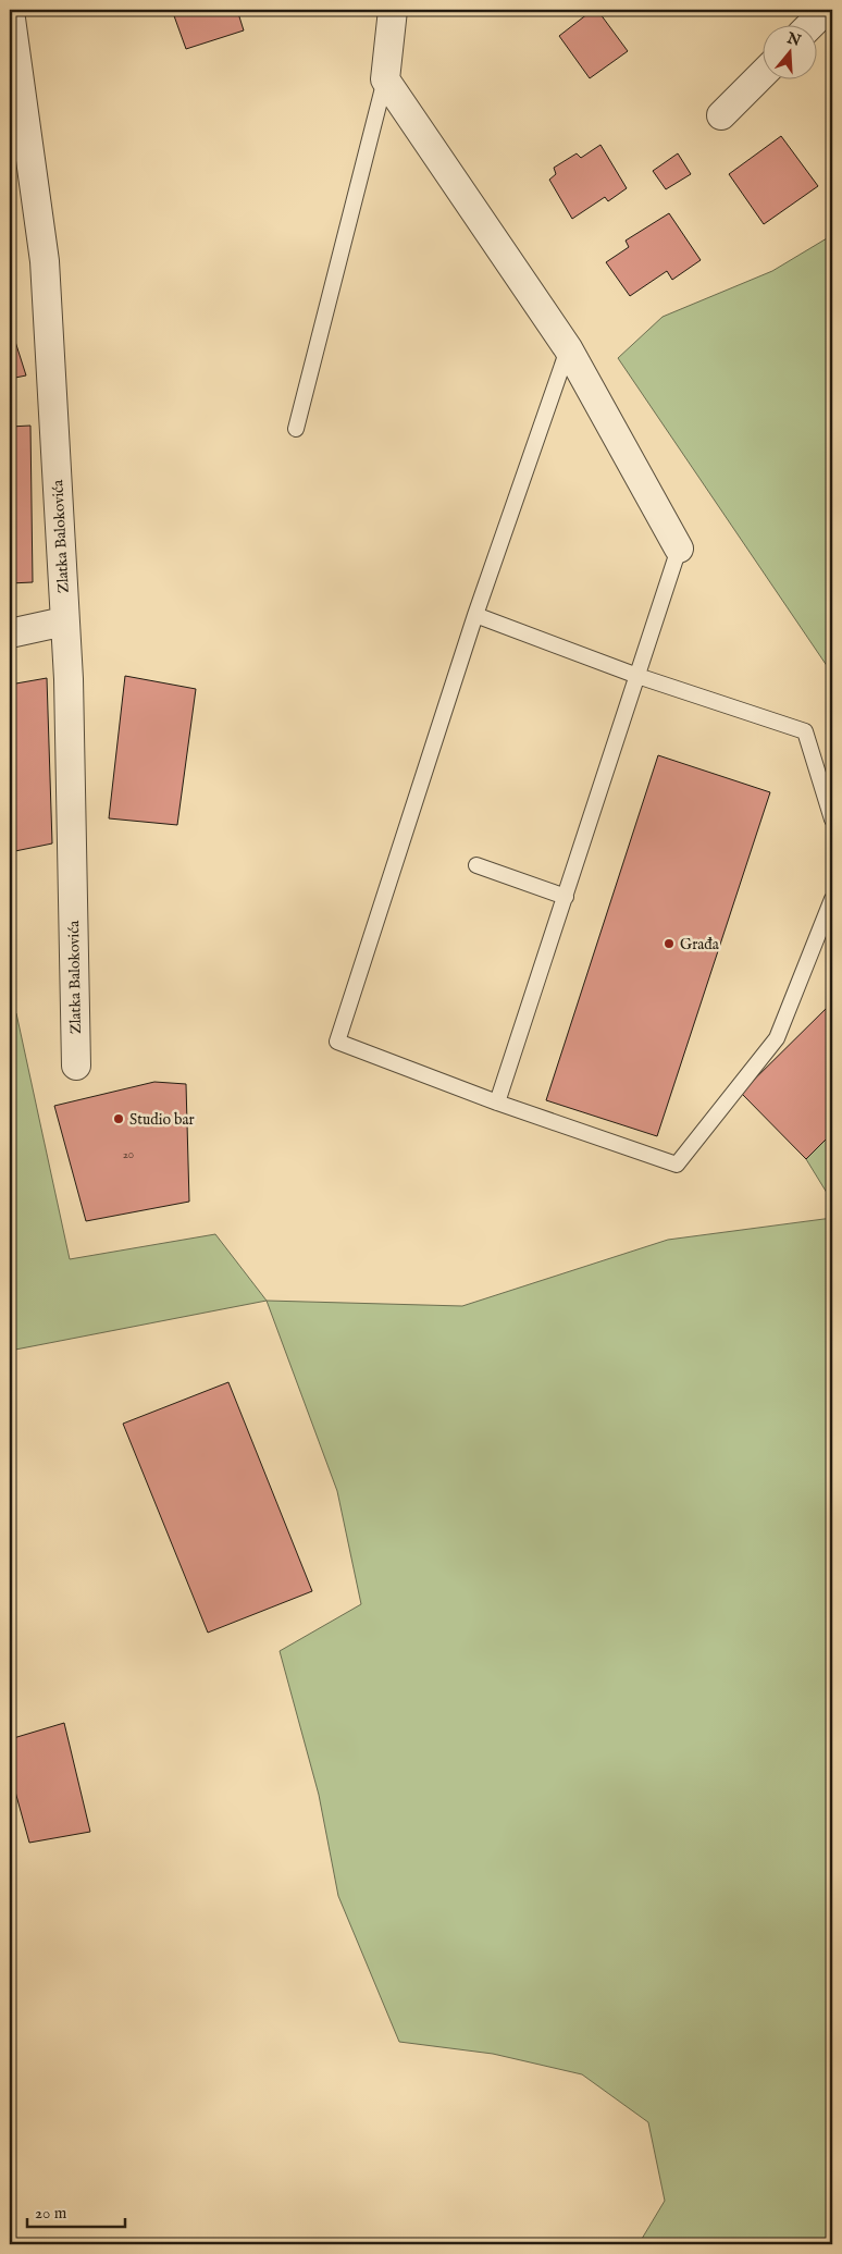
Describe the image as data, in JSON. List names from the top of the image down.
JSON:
{
  "streets": {
    "street": ["Zlatka Balokovića"]
  },
  "places": ["Građa", "Studio bar"],
  "house_numbers": ["20"],
  "scale_bar": "20 m",
  "north": "top"
}
